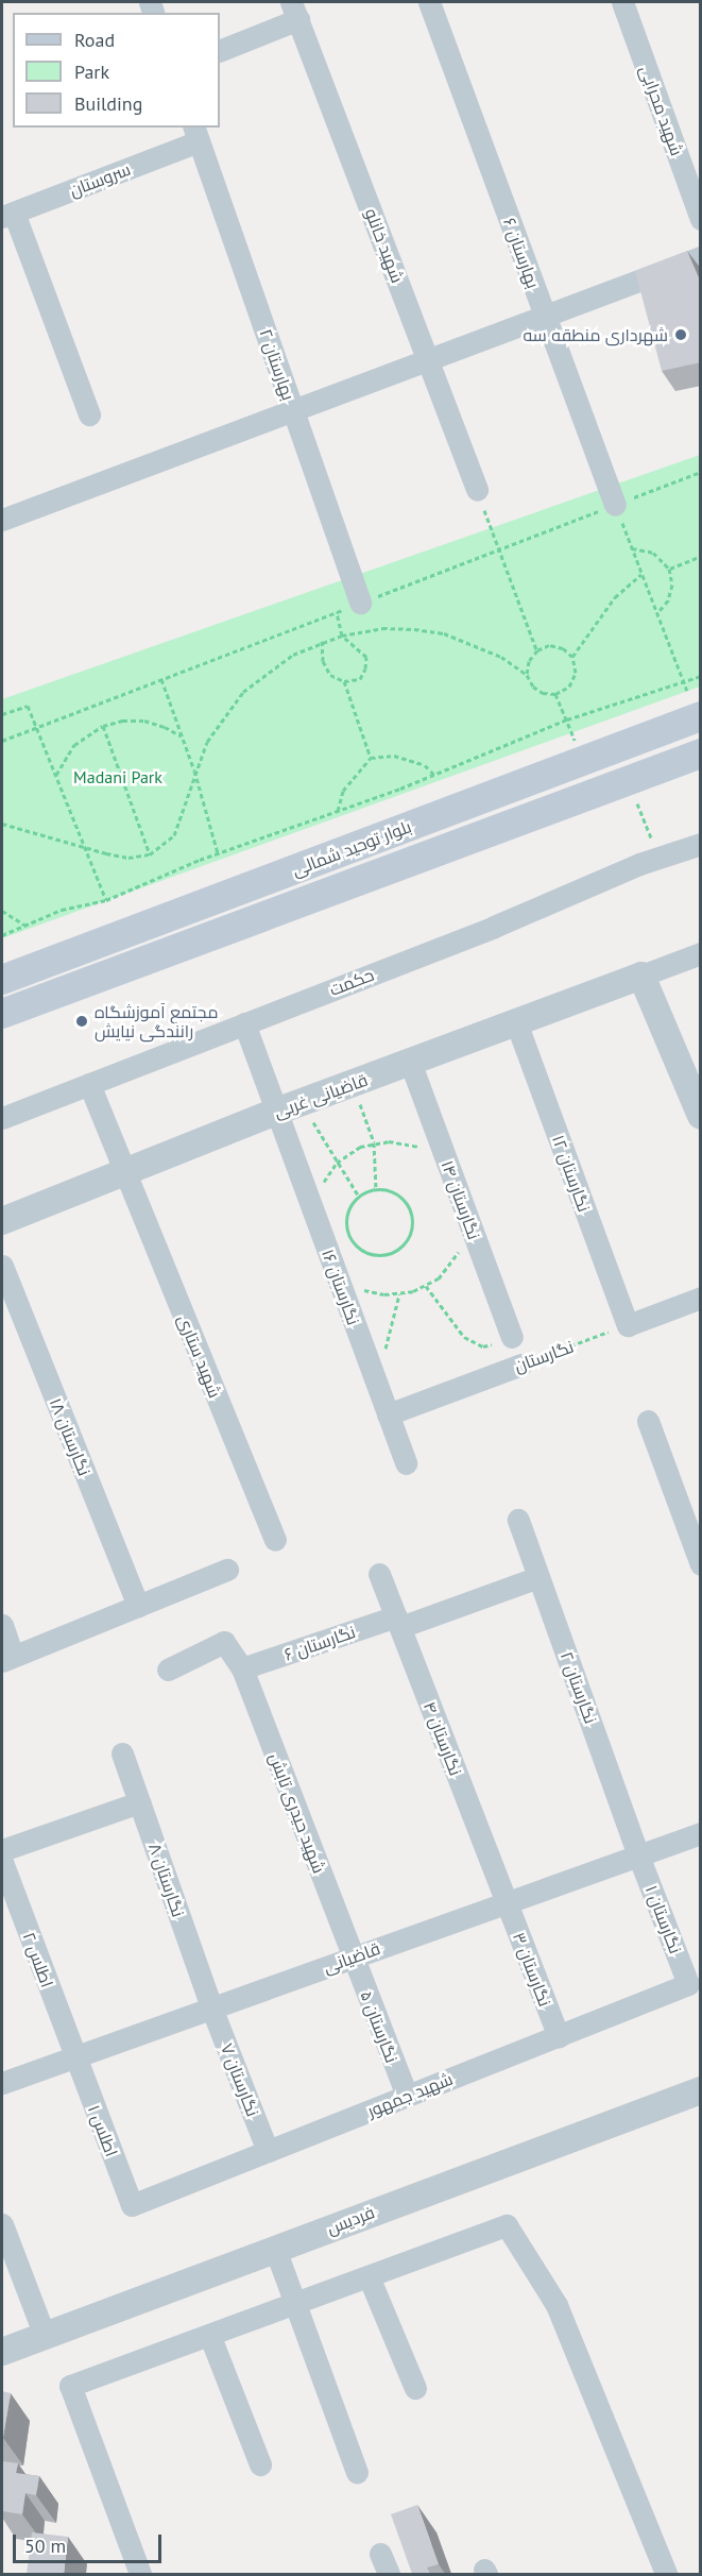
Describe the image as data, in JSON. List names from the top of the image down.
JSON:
{
  "streets": {
    "main road": ["بلوار توحید شمالی"],
    "street": [
      "شهید محرابی",
      "سروستان",
      "شهید خانلو",
      "بهارستان ۶",
      "بهارستان ۲",
      "حکمت",
      "قاضیانی غربی",
      "نگارستان ۱۲",
      "نگارستان ۱۴",
      "نگارستان ۱۶",
      "شهید ستاری",
      "نگارستان",
      "نگارستان ۱۸",
      "نگارستان ۶",
      "نگارستان ۲",
      "نگارستان ۴",
      "شهید حیدری تابش",
      "نگارستان ۸",
      "نگارستان ۱",
      "قاضیانی",
      "اطلس ۲",
      "نگارستان ۳",
      "نگارستان ۵",
      "نگارستان ۷",
      "شهید جمهور",
      "اطلس ۱",
      "فردیس"
    ]
  },
  "crossings": [
    ["سروستان", "بهارستان ۲"],
    ["حکمت", "نگارستان ۱۶"],
    ["حکمت", "شهید ستاری"],
    ["قاضیانی غربی", "نگارستان ۱۲"],
    ["قاضیانی غربی", "نگارستان ۱۴"],
    ["قاضیانی غربی", "نگارستان ۱۶"],
    ["قاضیانی غربی", "شهید ستاری"],
    ["نگارستان ۱۲", "نگارستان"],
    ["نگارستان ۱۶", "نگارستان"],
    ["نگارستان ۶", "نگارستان ۲"],
    ["نگارستان ۶", "نگارستان ۴"],
    ["نگارستان ۶", "شهید حیدری تابش"],
    ["نگارستان ۲", "نگارستان ۱"],
    ["نگارستان ۲", "قاضیانی"],
    ["نگارستان ۴", "قاضیانی"],
    ["نگارستان ۴", "نگارستان ۳"],
    ["شهید حیدری تابش", "قاضیانی"],
    ["شهید حیدری تابش", "نگارستان ۵"],
    ["نگارستان ۸", "قاضیانی"],
    ["نگارستان ۸", "نگارستان ۷"],
    ["نگارستان ۱", "قاضیانی"],
    ["نگارستان ۱", "شهید جمهور"],
    ["قاضیانی", "اطلس ۲"],
    ["قاضیانی", "نگارستان ۳"],
    ["قاضیانی", "نگارستان ۵"],
    ["قاضیانی", "نگارستان ۷"],
    ["قاضیانی", "اطلس ۱"],
    ["اطلس ۲", "اطلس ۱"],
    ["نگارستان ۳", "شهید جمهور"],
    ["نگارستان ۵", "شهید جمهور"],
    ["نگارستان ۷", "شهید جمهور"],
    ["شهید جمهور", "اطلس ۱"]
  ],
  "parks": ["Madani Park"],
  "places": ["شهرداری منطقه سه", "مجتمع آموزشگاه رانندگی نیایش"],
  "legend": ["Road", "Park", "Building"],
  "scale_bar": "50 m"
}
